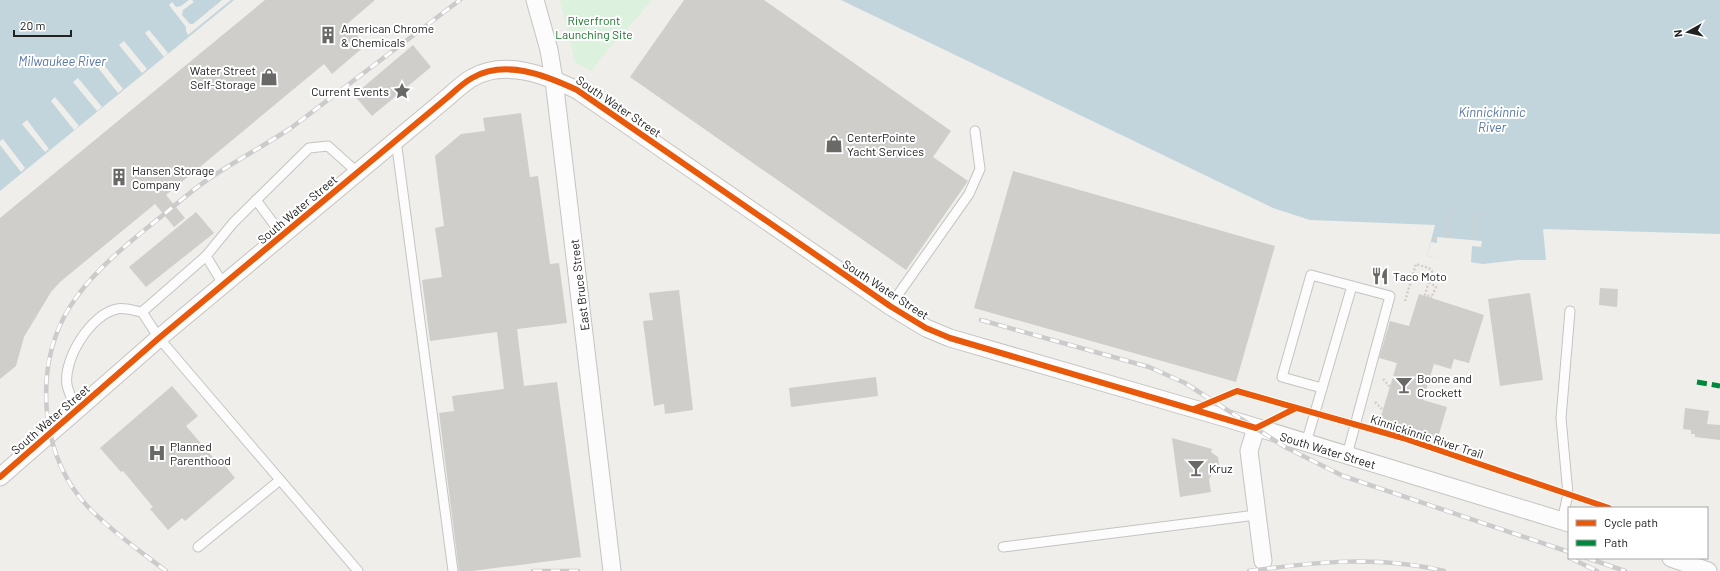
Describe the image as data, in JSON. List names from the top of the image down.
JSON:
{
  "streets": {
    "street": ["South Water Street", "East Bruce Street"],
    "cycle path": ["Kinnickinnic River Trail"]
  },
  "crossings": [
    ["South Water Street", "East Bruce Street"]
  ],
  "water": ["Milwaukee River", "Kinnickinnic River"],
  "parks": ["Riverfront Launching Site"],
  "places": {
    "building": ["American Chrome & Chemicals", "Hansen Storage Company"],
    "shop": ["Water Street Self-Storage", "CenterPointe Yacht Services"],
    "place": ["Current Events"],
    "restaurant": ["Taco Moto"],
    "bar": ["Boone and Crockett", "Kruz"],
    "hospital": ["Planned Parenthood"]
  },
  "legend": ["Cycle path", "Path"],
  "scale_bar": "20 m",
  "north": "left"
}
